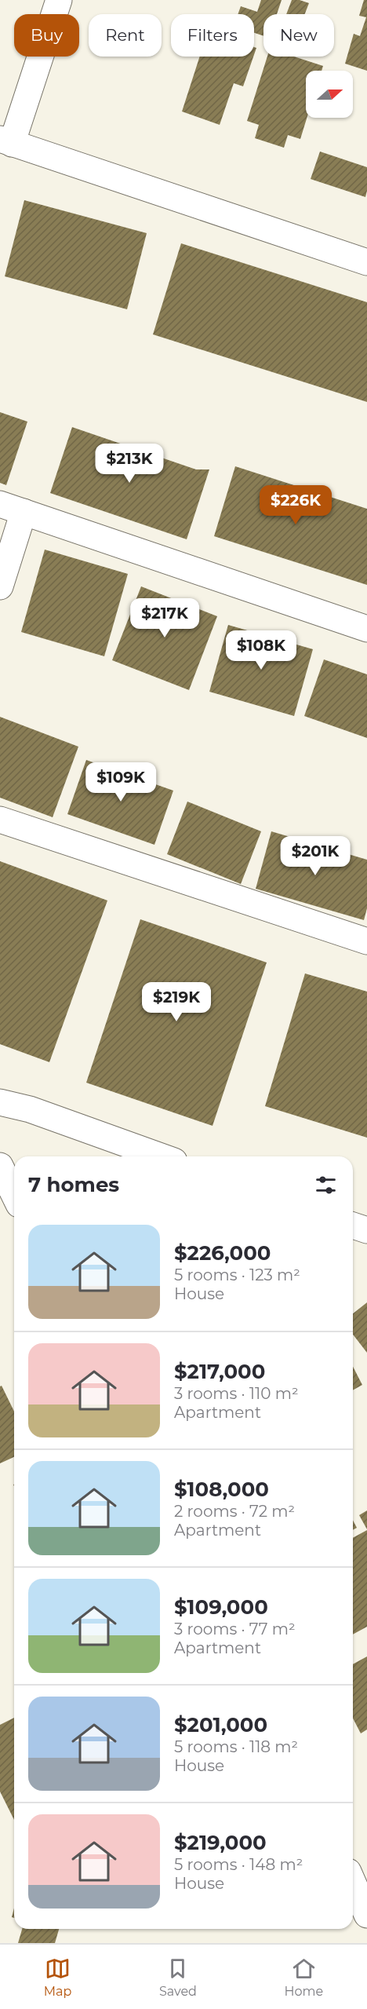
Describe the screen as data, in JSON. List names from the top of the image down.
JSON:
{
  "north": "right",
  "page": {
    "chip": [
      "Buy",
      "Rent",
      "Filters",
      "New"
    ],
    "price": [
      "$213K",
      "$226K",
      "$217K",
      "$108K",
      "$109K",
      "$201K",
      "$219K"
    ],
    "heading": "7 homes",
    "list": [
      {
        "name": "$226,000",
        "note": "5 rooms · 123 m² · House"
      },
      {
        "name": "$217,000",
        "note": "3 rooms · 110 m² · Apartment"
      },
      {
        "name": "$108,000",
        "note": "2 rooms · 72 m² · Apartment"
      },
      {
        "name": "$109,000",
        "note": "3 rooms · 77 m² · Apartment"
      },
      {
        "name": "$201,000",
        "note": "5 rooms · 118 m² · House"
      },
      {
        "name": "$219,000",
        "note": "5 rooms · 148 m² · House"
      }
    ],
    "tabs": ["Map", "Saved", "Home"]
  }
}
